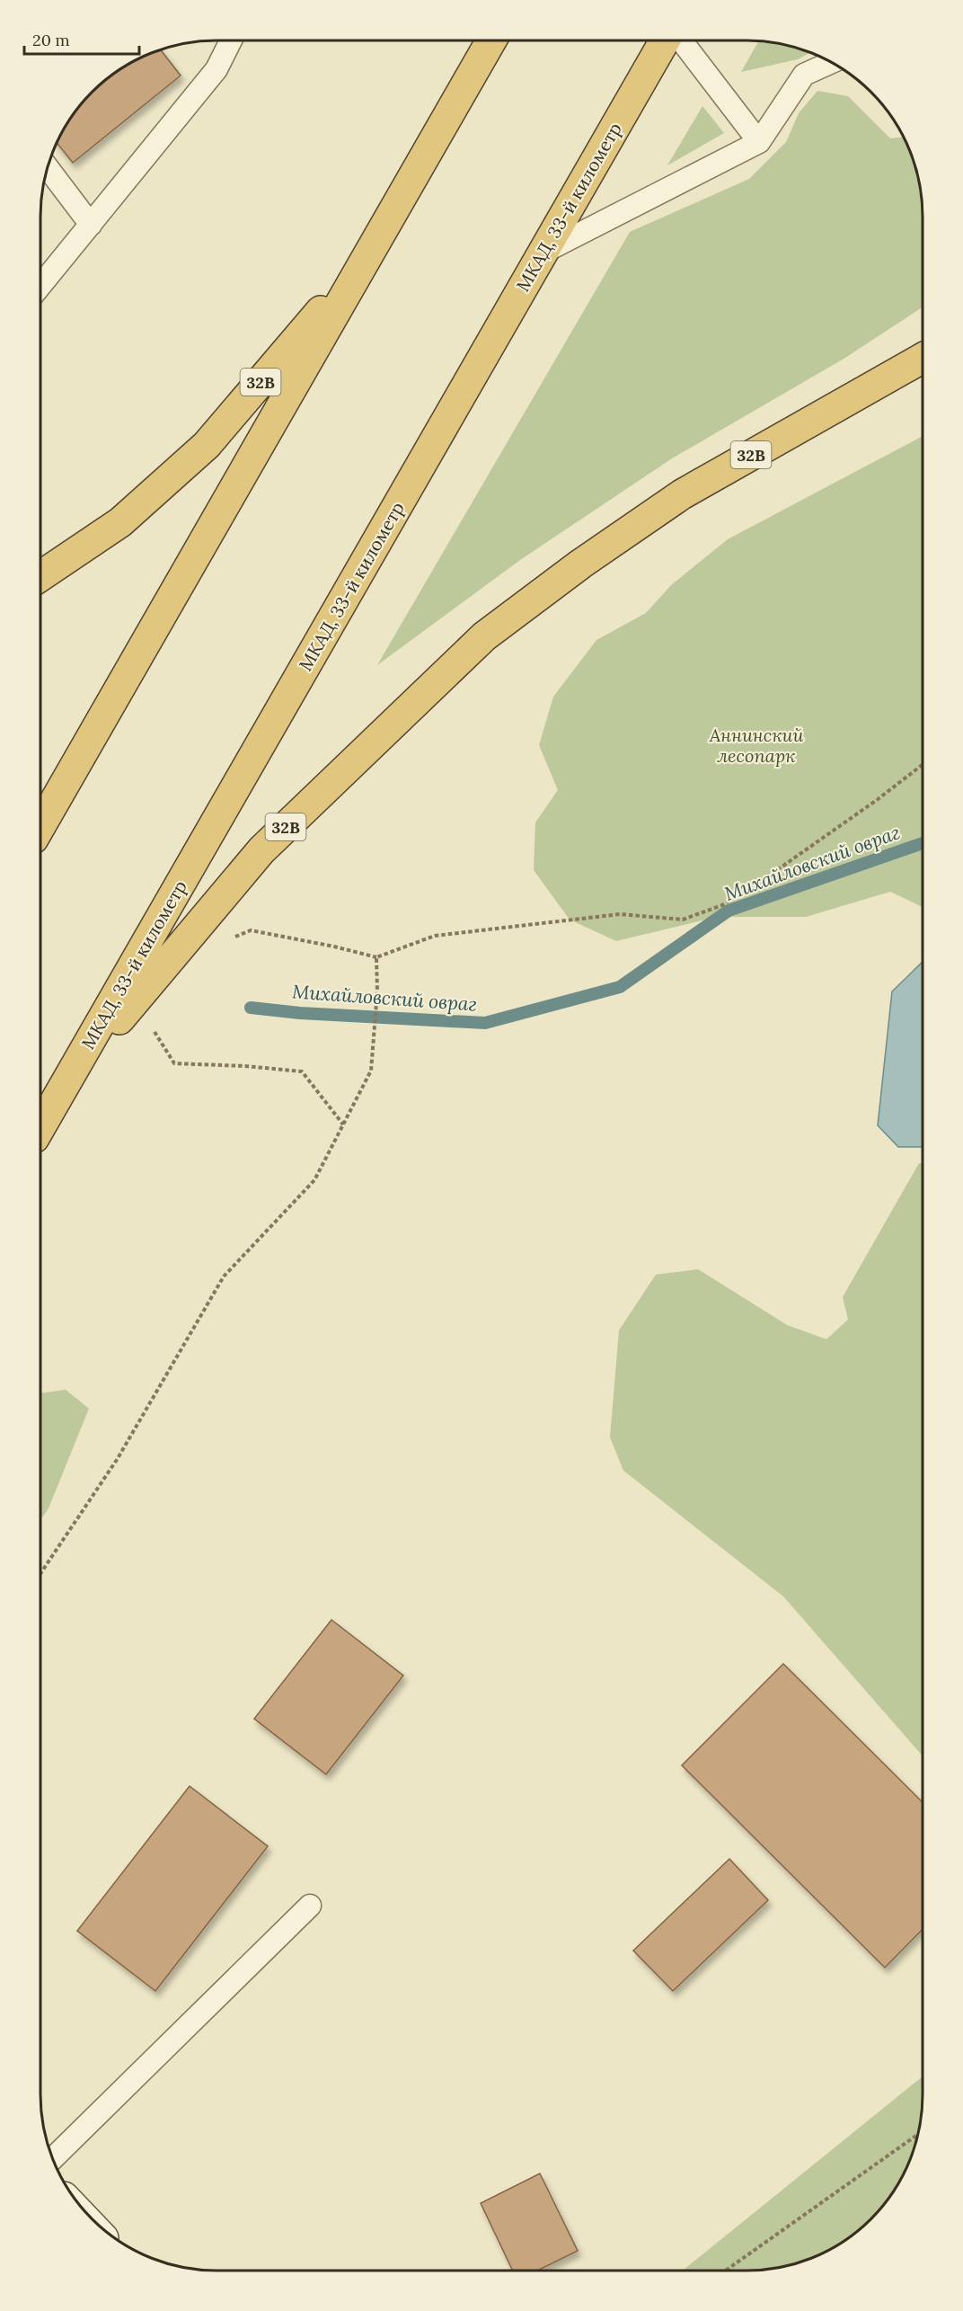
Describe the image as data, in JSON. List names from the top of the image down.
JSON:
{
  "streets": {
    "highway": ["МКАД, 33-й километр", "32B"]
  },
  "water": ["Михайловский овраг"],
  "parks": ["Аннинский лесопарк"],
  "scale_bar": "20 m"
}
